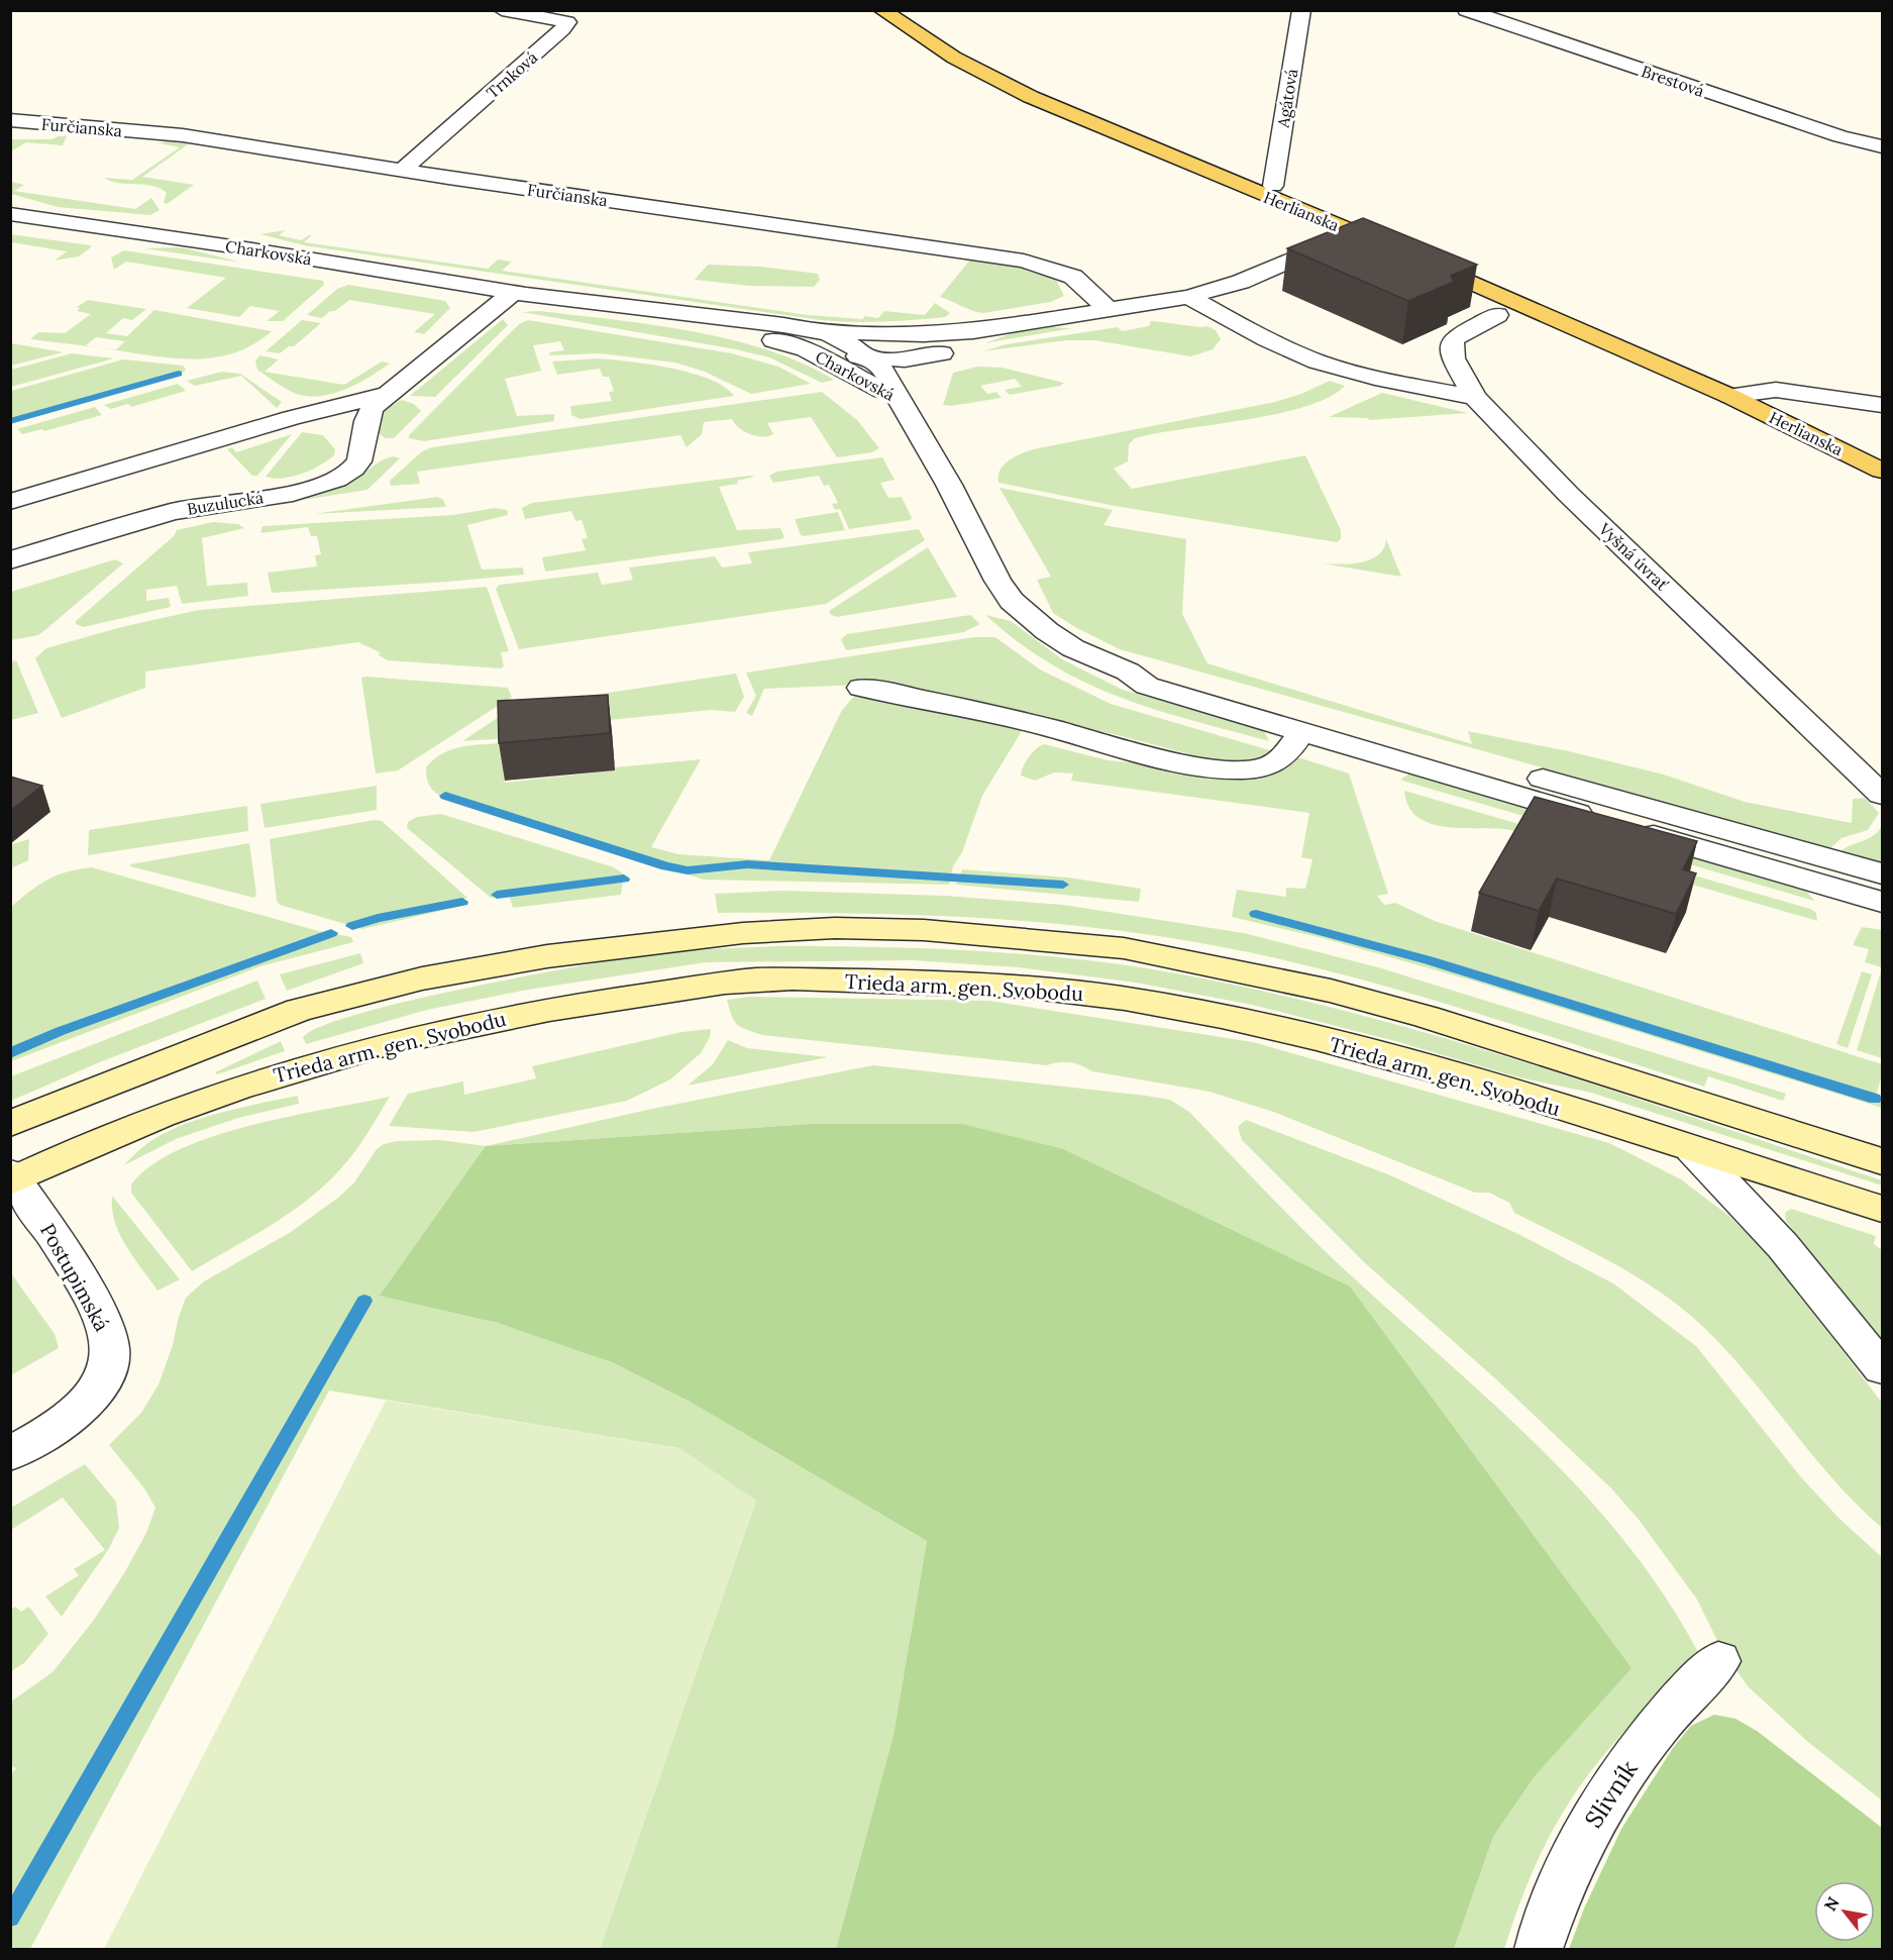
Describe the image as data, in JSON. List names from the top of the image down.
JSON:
{
  "streets": {
    "main road": ["Herlianska"],
    "street": [
      "Trnková",
      "Brestová",
      "Agátová",
      "Furčianska",
      "Charkovská",
      "Buzulucká",
      "Vyšná úvrať",
      "Trieda arm. gen. Svobodu",
      "Postupimská",
      "Slivník"
    ]
  },
  "crossings": [
    ["Trnková", "Furčianska"],
    ["Charkovská", "Buzulucká"],
    ["Trieda arm. gen. Svobodu", "Postupimská"]
  ],
  "north": "top left"
}
